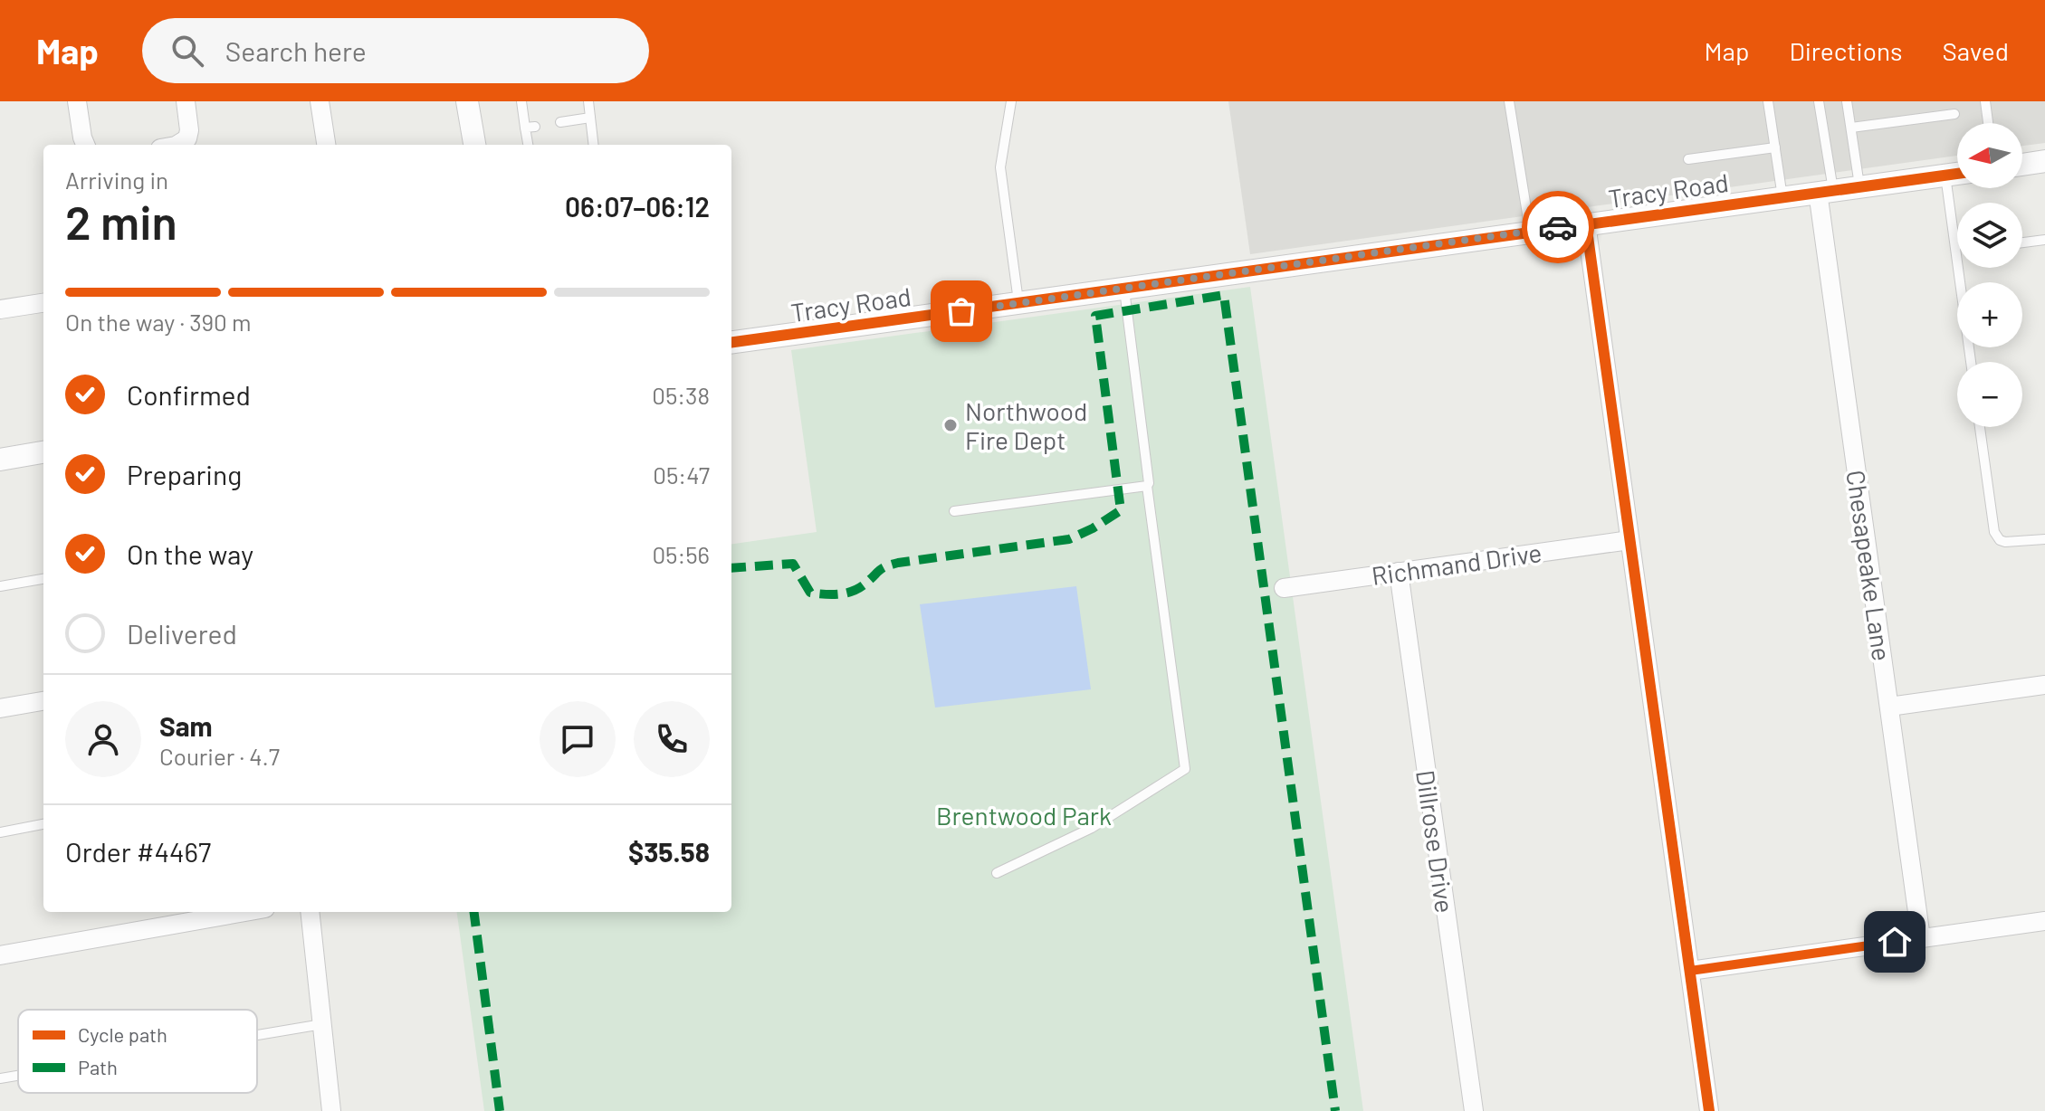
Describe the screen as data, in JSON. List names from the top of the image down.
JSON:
{
  "streets": {
    "street": [
      "Tracy Road",
      "Richmand Drive",
      "Chesapeake Lane",
      "Dillrose Drive"
    ]
  },
  "crossings": [
    ["Tracy Road", "Chesapeake Lane"],
    ["Richmand Drive", "Dillrose Drive"]
  ],
  "parks": ["Brentwood Park"],
  "places": ["Northwood Fire Dept"],
  "legend": ["Cycle path", "Path"],
  "north": "left",
  "page": {
    "header": "Map",
    "search": "Search here",
    "nav": ["Map", "Directions", "Saved"],
    "map_buttons": ["+", "−"],
    "heading": ["2 min", "Arriving in", "06:07–06:12"],
    "panel": [
      "Sam",
      "Courier · 4.7",
      "Order #4467",
      "$35.58"
    ],
    "bar": "On the way · 390 m",
    "list": [
      ["Confirmed", "05:38"],
      ["Preparing", "05:47"],
      ["On the way", "05:56"],
      "Delivered"
    ]
  }
}
